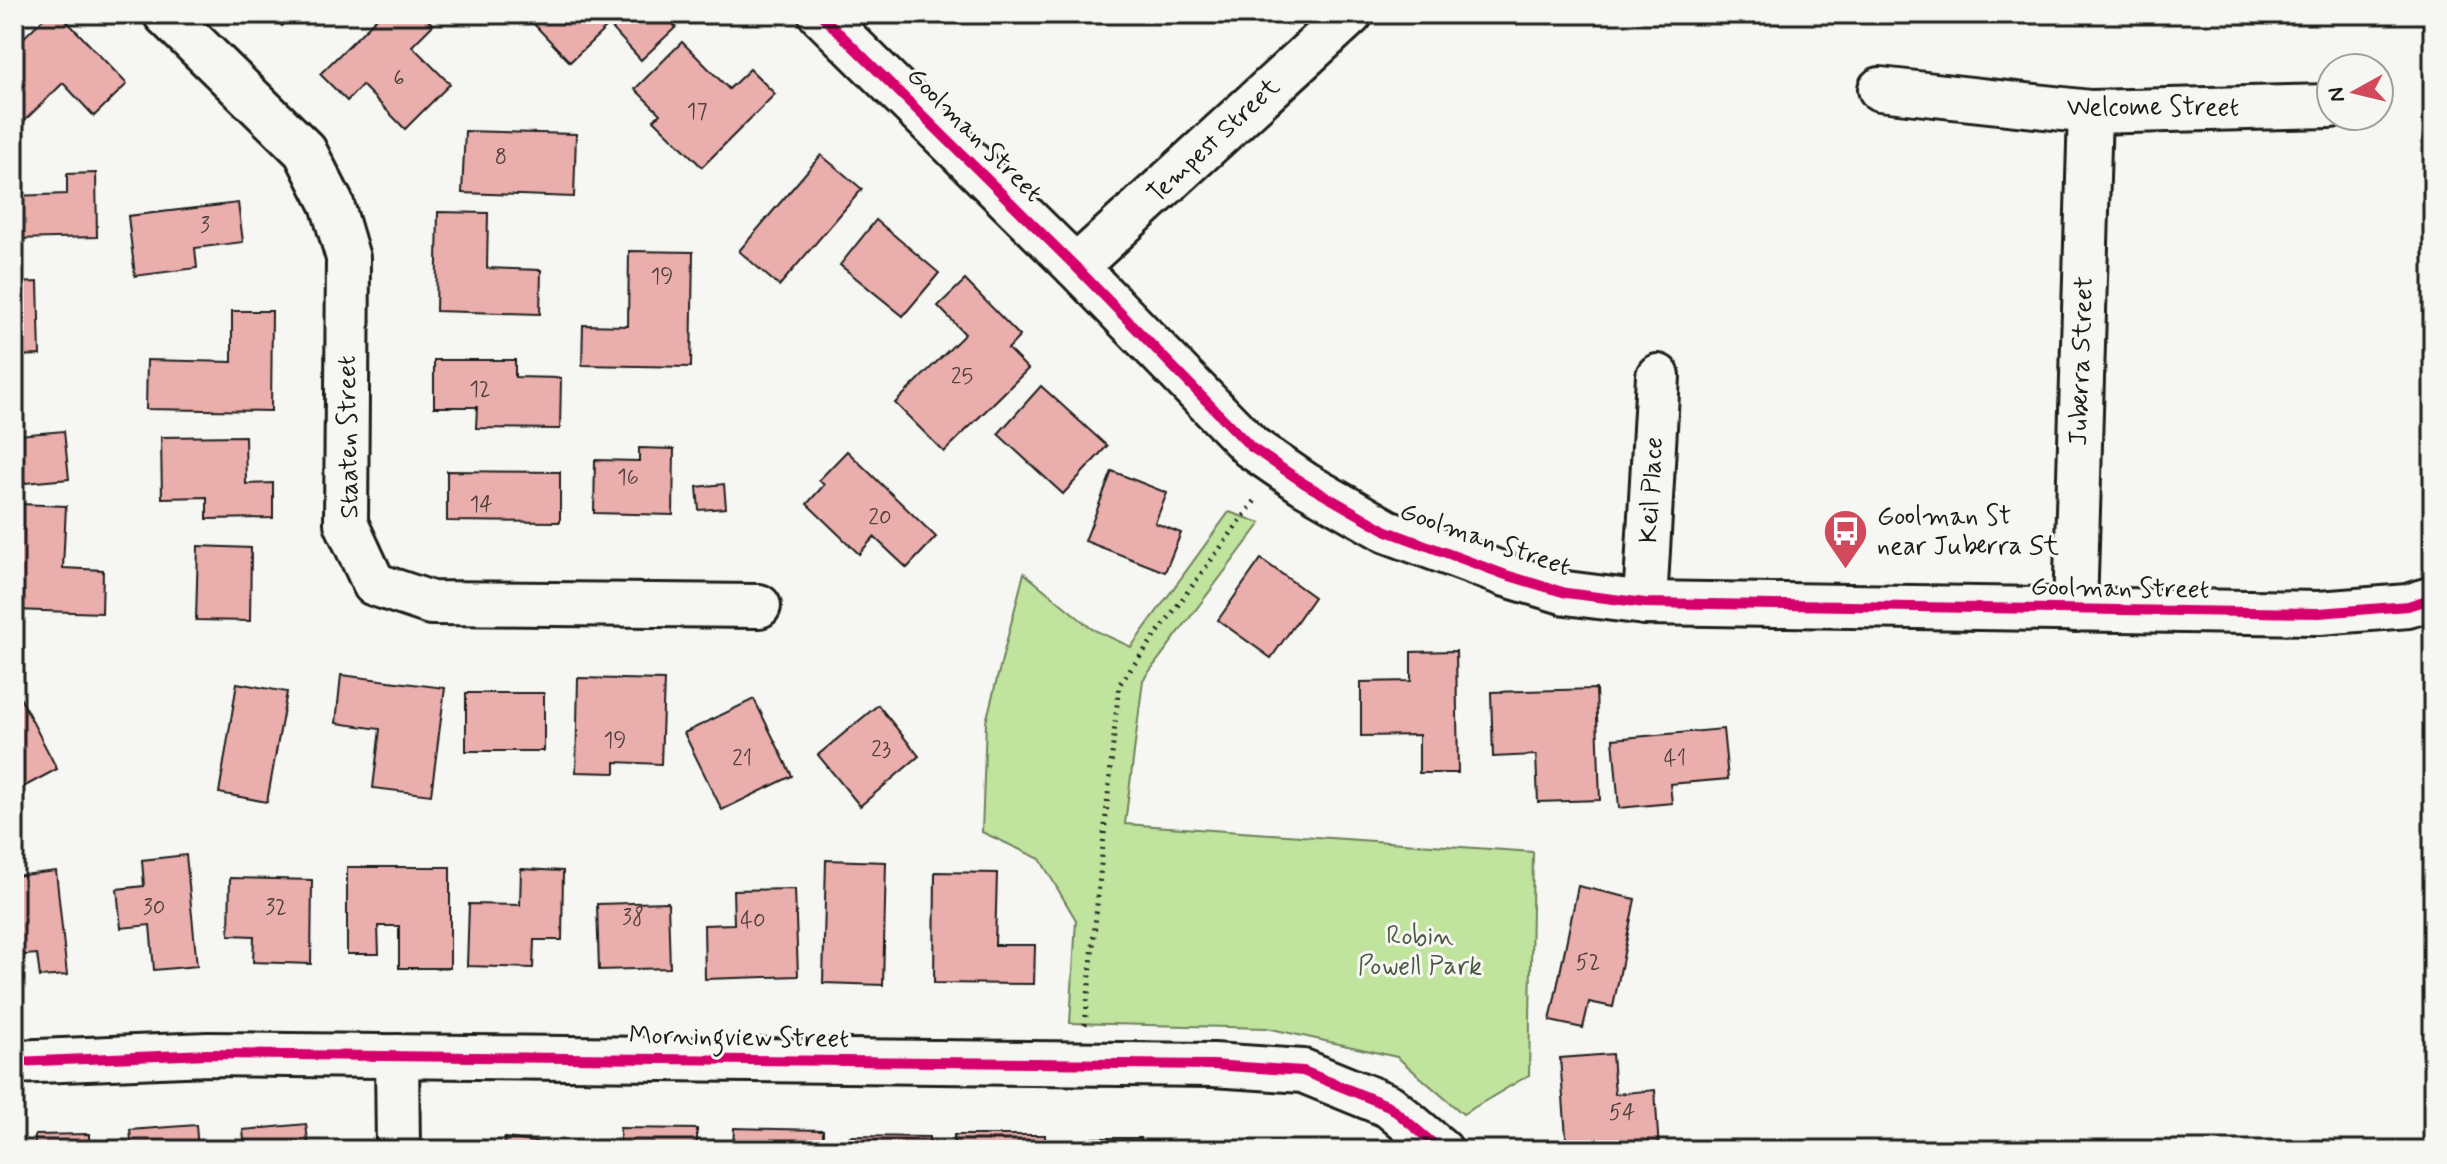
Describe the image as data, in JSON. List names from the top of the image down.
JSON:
{
  "streets": {
    "street": [
      "Welcome Street",
      "Goolman Street",
      "Tempest Street",
      "Juberra Street",
      "Staaten Street",
      "Keil Place",
      "Morningview Street"
    ]
  },
  "crossings": [
    ["Welcome Street", "Juberra Street"],
    ["Goolman Street", "Tempest Street"],
    ["Goolman Street", "Juberra Street"],
    ["Goolman Street", "Keil Place"]
  ],
  "parks": ["Robin Powell Park"],
  "places": {
    "bus stop": ["Goolman St near Juberra St"]
  },
  "house_numbers": [
    "6",
    "17",
    "8",
    "3",
    "19",
    "25",
    "12",
    "16",
    "14",
    "20",
    "19",
    "23",
    "21",
    "41",
    "30",
    "32",
    "38",
    "40",
    "52",
    "54"
  ],
  "north": "left"
}
